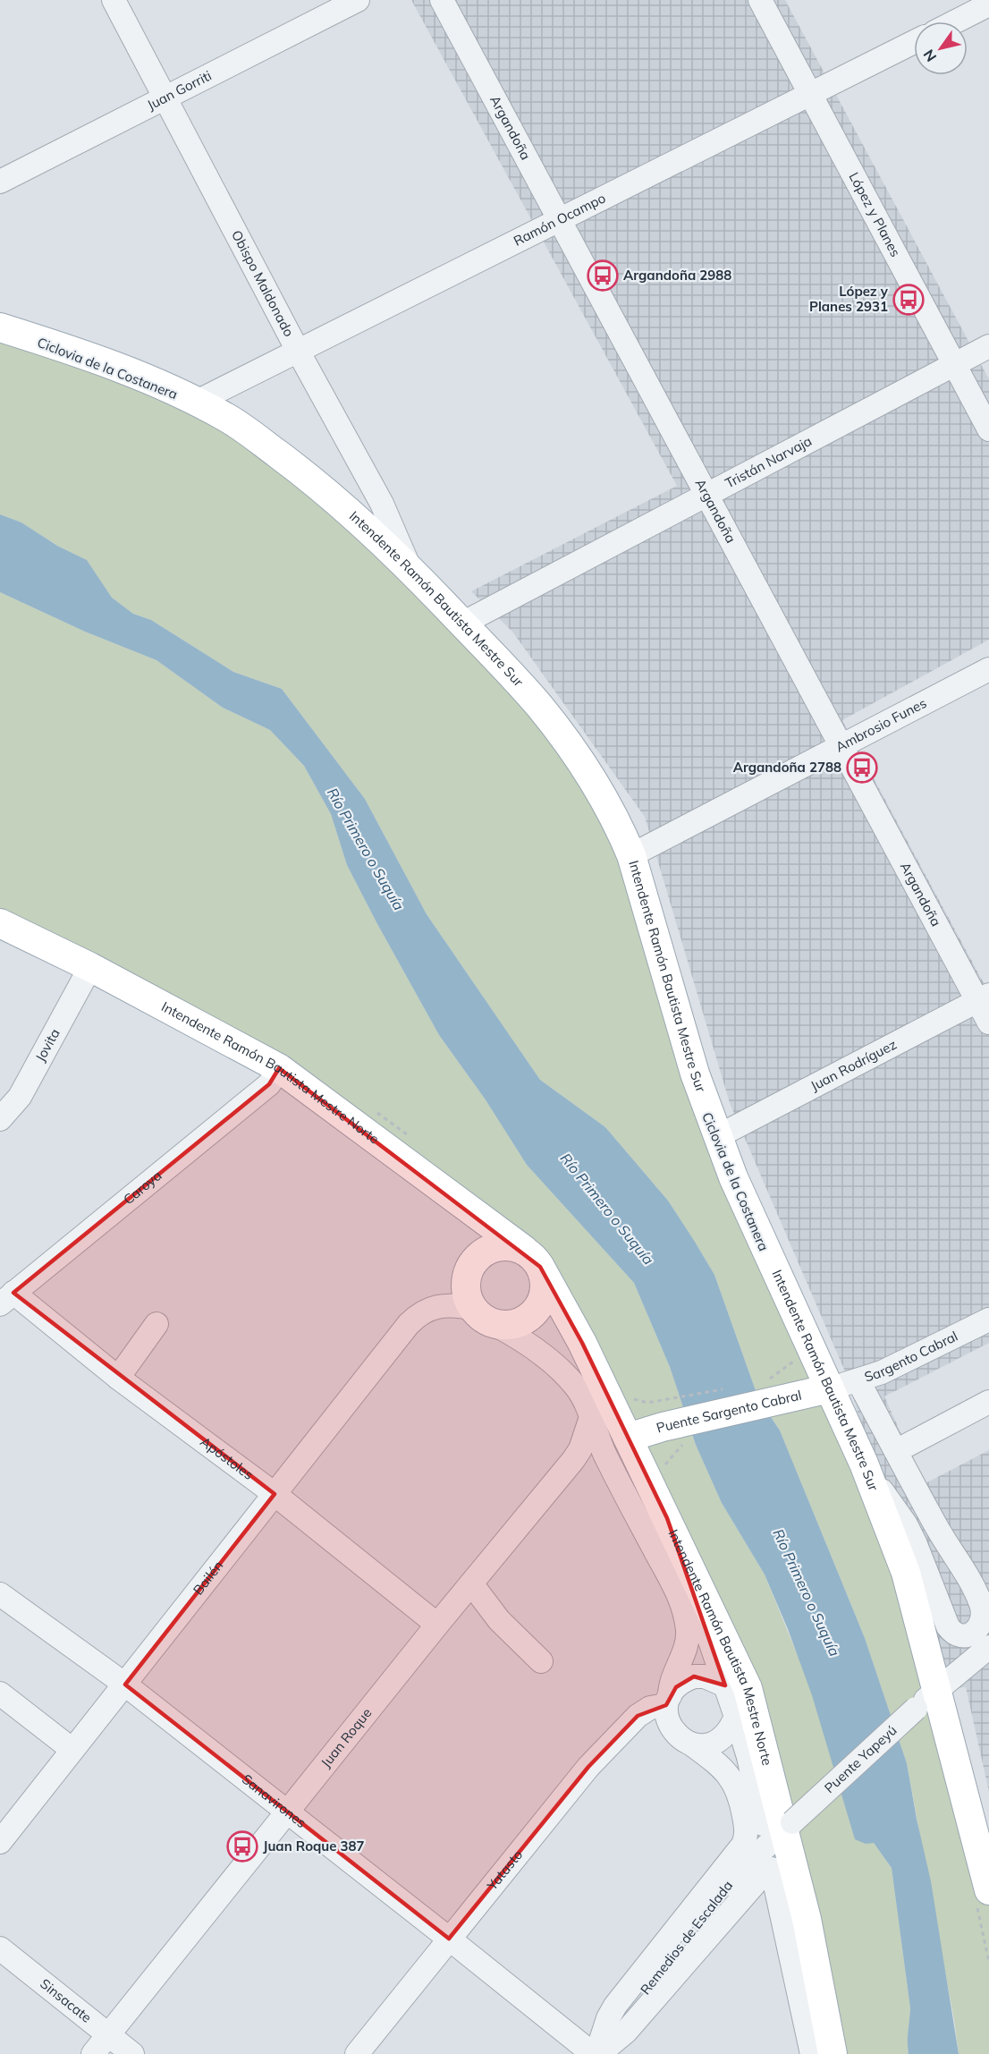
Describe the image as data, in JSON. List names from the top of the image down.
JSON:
{
  "streets": {
    "main road": ["Intendente Ramón Bautista Mestre Sur", "Intendente Ramón Bautista Mestre Norte", "Puente Sargento Cabral"],
    "street": [
      "Juan Gorriti",
      "Argandoña",
      "López y Planes",
      "Ramón Ocampo",
      "Obispo Maldonado",
      "Tristán Narvaja",
      "Ambrosio Funes",
      "Jovita",
      "Juan Rodríguez",
      "Caroya",
      "Sargento Cabral",
      "Apóstoles",
      "Bailén",
      "Juan Roque",
      "Puente Yapeyú",
      "Sanavirones",
      "Yatasto",
      "Remedios de Escalada",
      "Sinsacate"
    ]
  },
  "crossings": [
    ["Juan Gorriti", "Obispo Maldonado"],
    ["Argandoña", "Ramón Ocampo"],
    ["Argandoña", "Tristán Narvaja"],
    ["Argandoña", "Ambrosio Funes"],
    ["Argandoña", "Juan Rodríguez"],
    ["López y Planes", "Ramón Ocampo"],
    ["López y Planes", "Tristán Narvaja"],
    ["Ramón Ocampo", "Obispo Maldonado"],
    ["Ramón Ocampo", "Intendente Ramón Bautista Mestre Sur"],
    ["Obispo Maldonado", "Intendente Ramón Bautista Mestre Sur"],
    ["Tristán Narvaja", "Intendente Ramón Bautista Mestre Sur"],
    ["Intendente Ramón Bautista Mestre Sur", "Ambrosio Funes"],
    ["Intendente Ramón Bautista Mestre Sur", "Juan Rodríguez"],
    ["Intendente Ramón Bautista Mestre Sur", "Sargento Cabral"],
    ["Intendente Ramón Bautista Mestre Sur", "Puente Sargento Cabral"],
    ["Intendente Ramón Bautista Mestre Sur", "Puente Yapeyú"],
    ["Jovita", "Intendente Ramón Bautista Mestre Norte"],
    ["Intendente Ramón Bautista Mestre Norte", "Caroya"],
    ["Intendente Ramón Bautista Mestre Norte", "Puente Sargento Cabral"],
    ["Intendente Ramón Bautista Mestre Norte", "Puente Yapeyú"],
    ["Intendente Ramón Bautista Mestre Norte", "Remedios de Escalada"],
    ["Caroya", "Apóstoles"],
    ["Sargento Cabral", "Puente Sargento Cabral"],
    ["Apóstoles", "Bailén"],
    ["Apóstoles", "Juan Roque"],
    ["Bailén", "Sanavirones"],
    ["Juan Roque", "Sanavirones"],
    ["Juan Roque", "Sinsacate"],
    ["Puente Yapeyú", "Remedios de Escalada"],
    ["Sanavirones", "Yatasto"]
  ],
  "water": ["Río Primero o Suquía"],
  "places": {
    "bus stop": [
      "Argandoña 2988",
      "López y Planes 2931",
      "Argandoña 2788",
      "Juan Roque 387"
    ]
  },
  "north": "bottom left"
}
